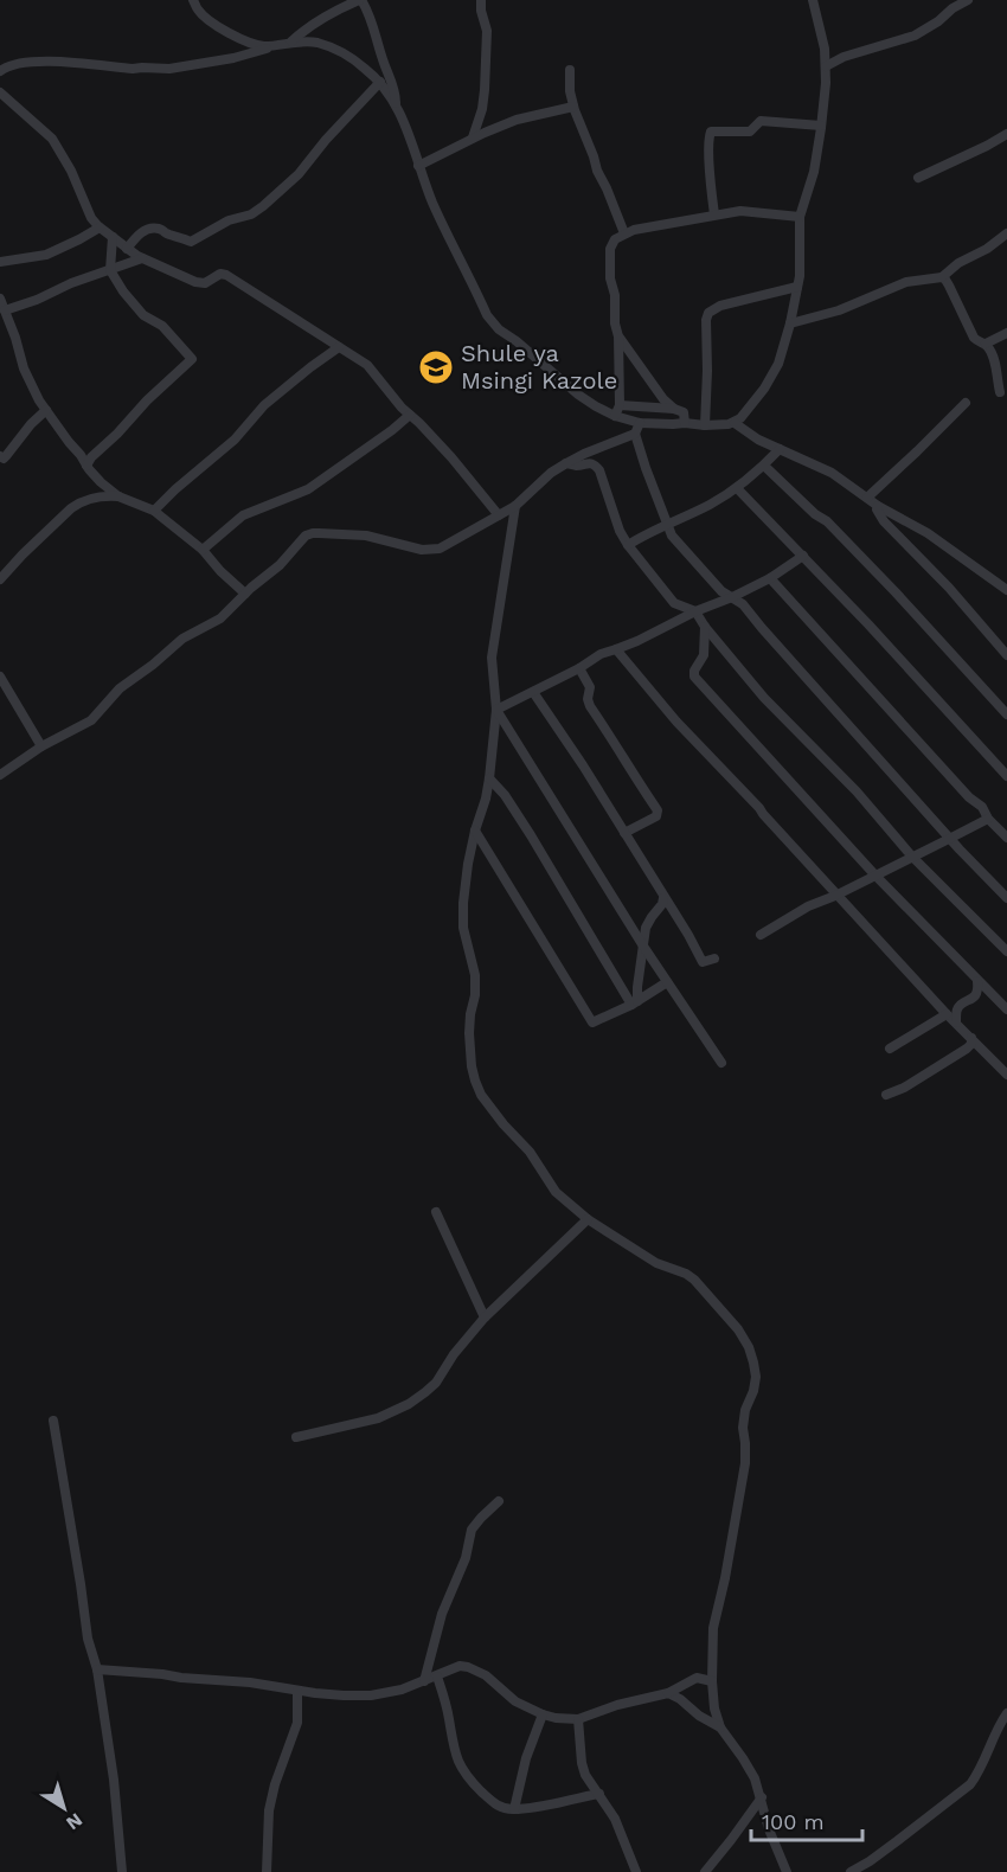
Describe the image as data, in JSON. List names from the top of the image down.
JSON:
{
  "places": {
    "school or university": ["Shule ya Msingi Kazole"]
  },
  "scale_bar": "100 m",
  "north": "bottom right"
}
